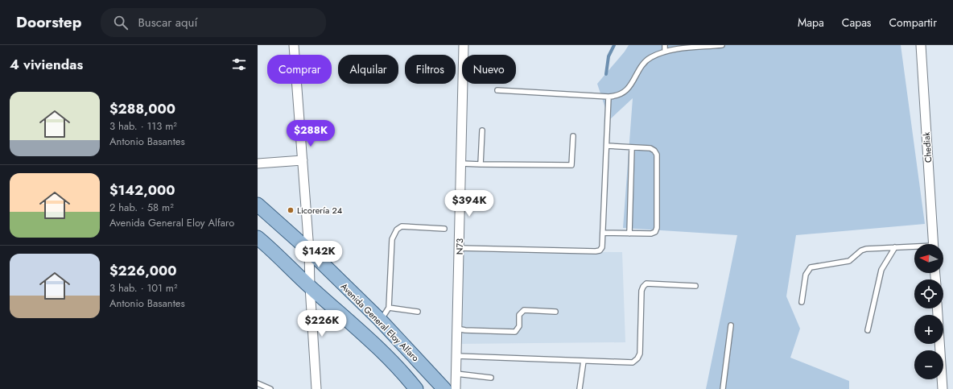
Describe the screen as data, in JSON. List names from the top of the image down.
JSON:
{
  "streets": {
    "main road": ["Avenida General Eloy Alfaro"],
    "street": ["Chediak", "N73"]
  },
  "places": ["Licorería 24"],
  "north": "left",
  "page": {
    "header": "Doorstep",
    "search": "Buscar aquí",
    "nav": ["Mapa", "Capas", "Compartir"],
    "heading": "4 viviendas",
    "chip": [
      "Comprar",
      "Alquilar",
      "Filtros",
      "Nuevo"
    ],
    "list": [
      {
        "name": "$288,000",
        "note": "3 hab. · 113 m² · Antonio Basantes"
      },
      {
        "name": "$142,000",
        "note": "2 hab. · 58 m² · Avenida General Eloy Alfaro"
      },
      {
        "name": "$226,000",
        "note": "3 hab. · 101 m² · Antonio Basantes"
      }
    ],
    "price": [
      "$288K",
      "$394K",
      "$142K",
      "$226K"
    ],
    "map_buttons": ["+", "−"]
  }
}
